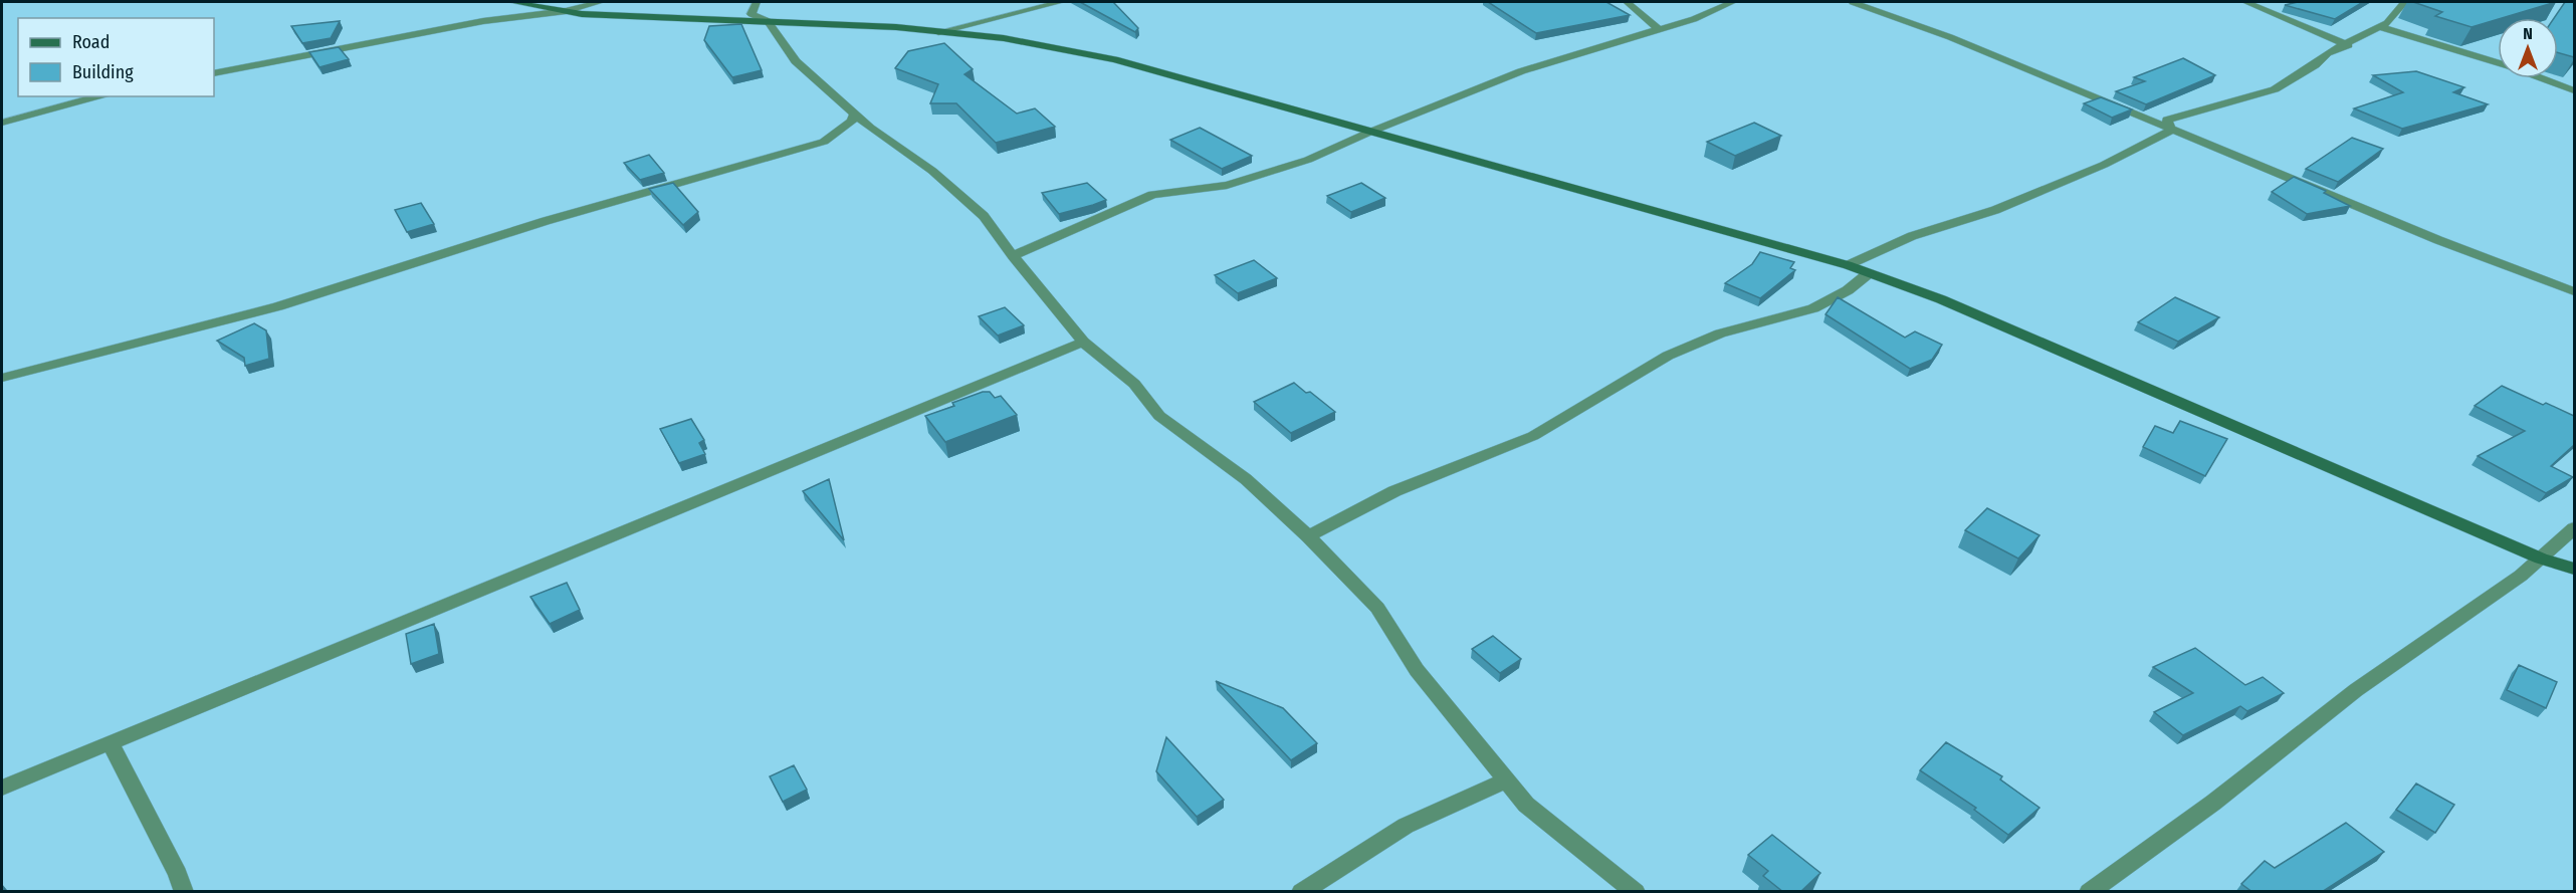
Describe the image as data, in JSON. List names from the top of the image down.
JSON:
{
  "legend": ["Road", "Building"],
  "north": "top"
}
